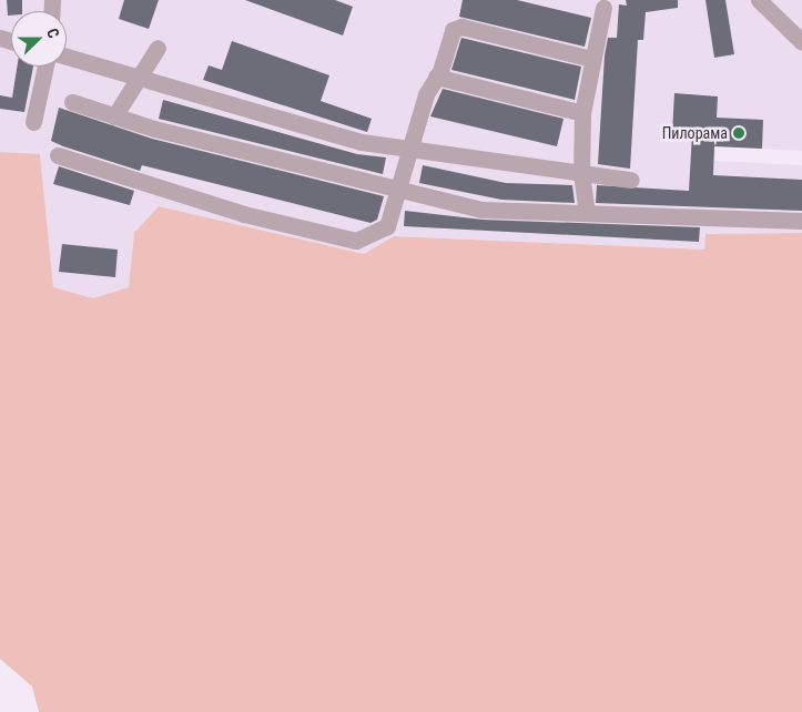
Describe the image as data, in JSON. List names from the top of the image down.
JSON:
{
  "places": ["Пилорама"],
  "north": "right"
}
